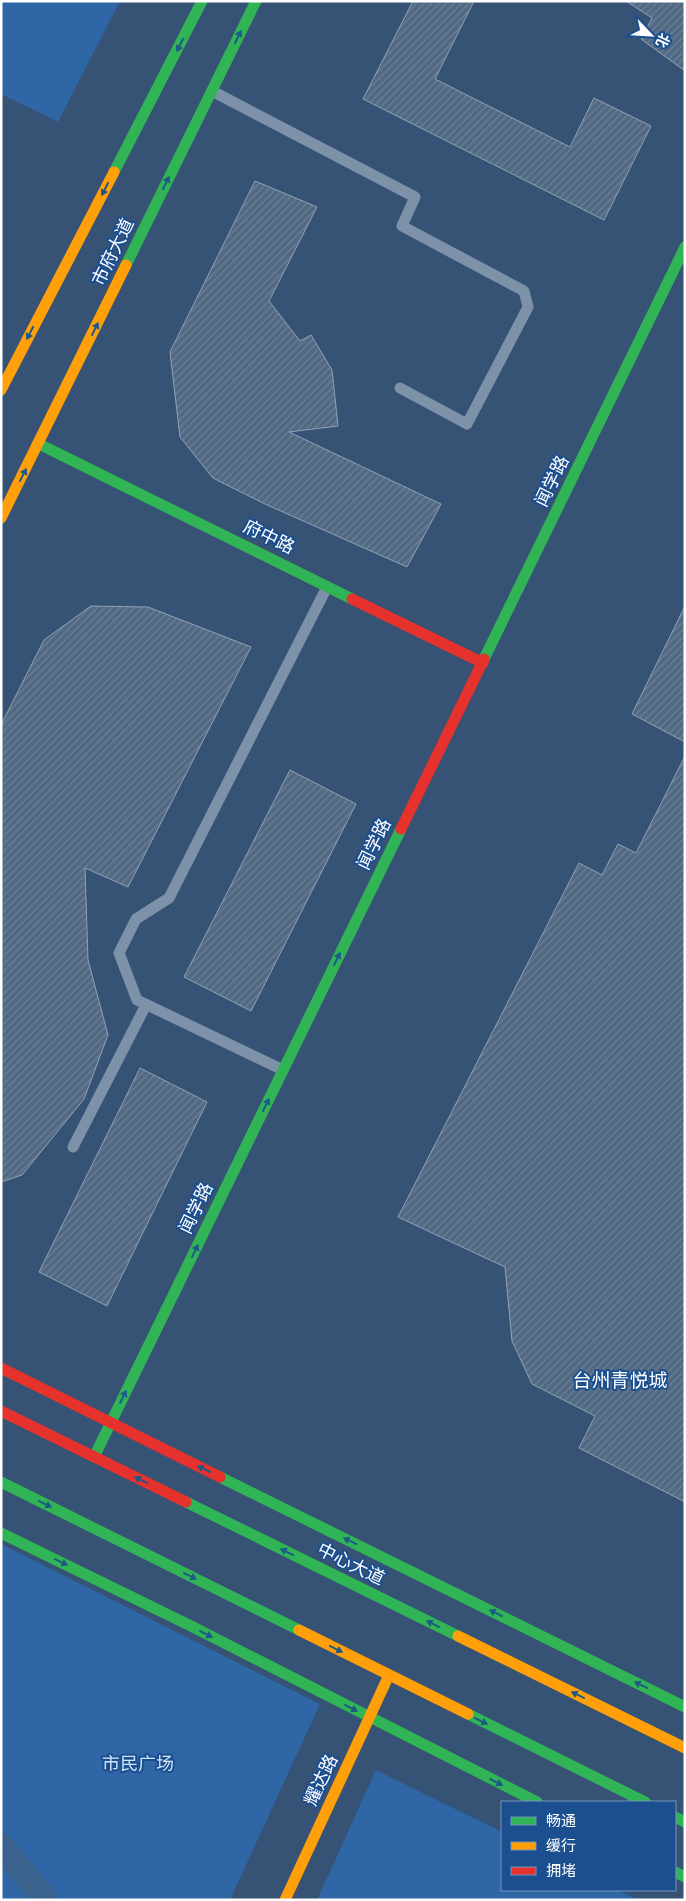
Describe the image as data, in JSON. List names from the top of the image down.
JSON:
{
  "streets": {
    "main road": [
      "市府大道",
      "闻学路",
      "府中路",
      "中心大道",
      "耀达路"
    ]
  },
  "crossings": [
    ["市府大道", "府中路"],
    ["闻学路", "府中路"],
    ["闻学路", "中心大道"]
  ],
  "one_way": ["闻学路"],
  "districts": ["台州青悦城"],
  "parks": ["市民广场"],
  "legend": ["畅通", "缓行", "拥堵"],
  "north": "bottom right"
}
